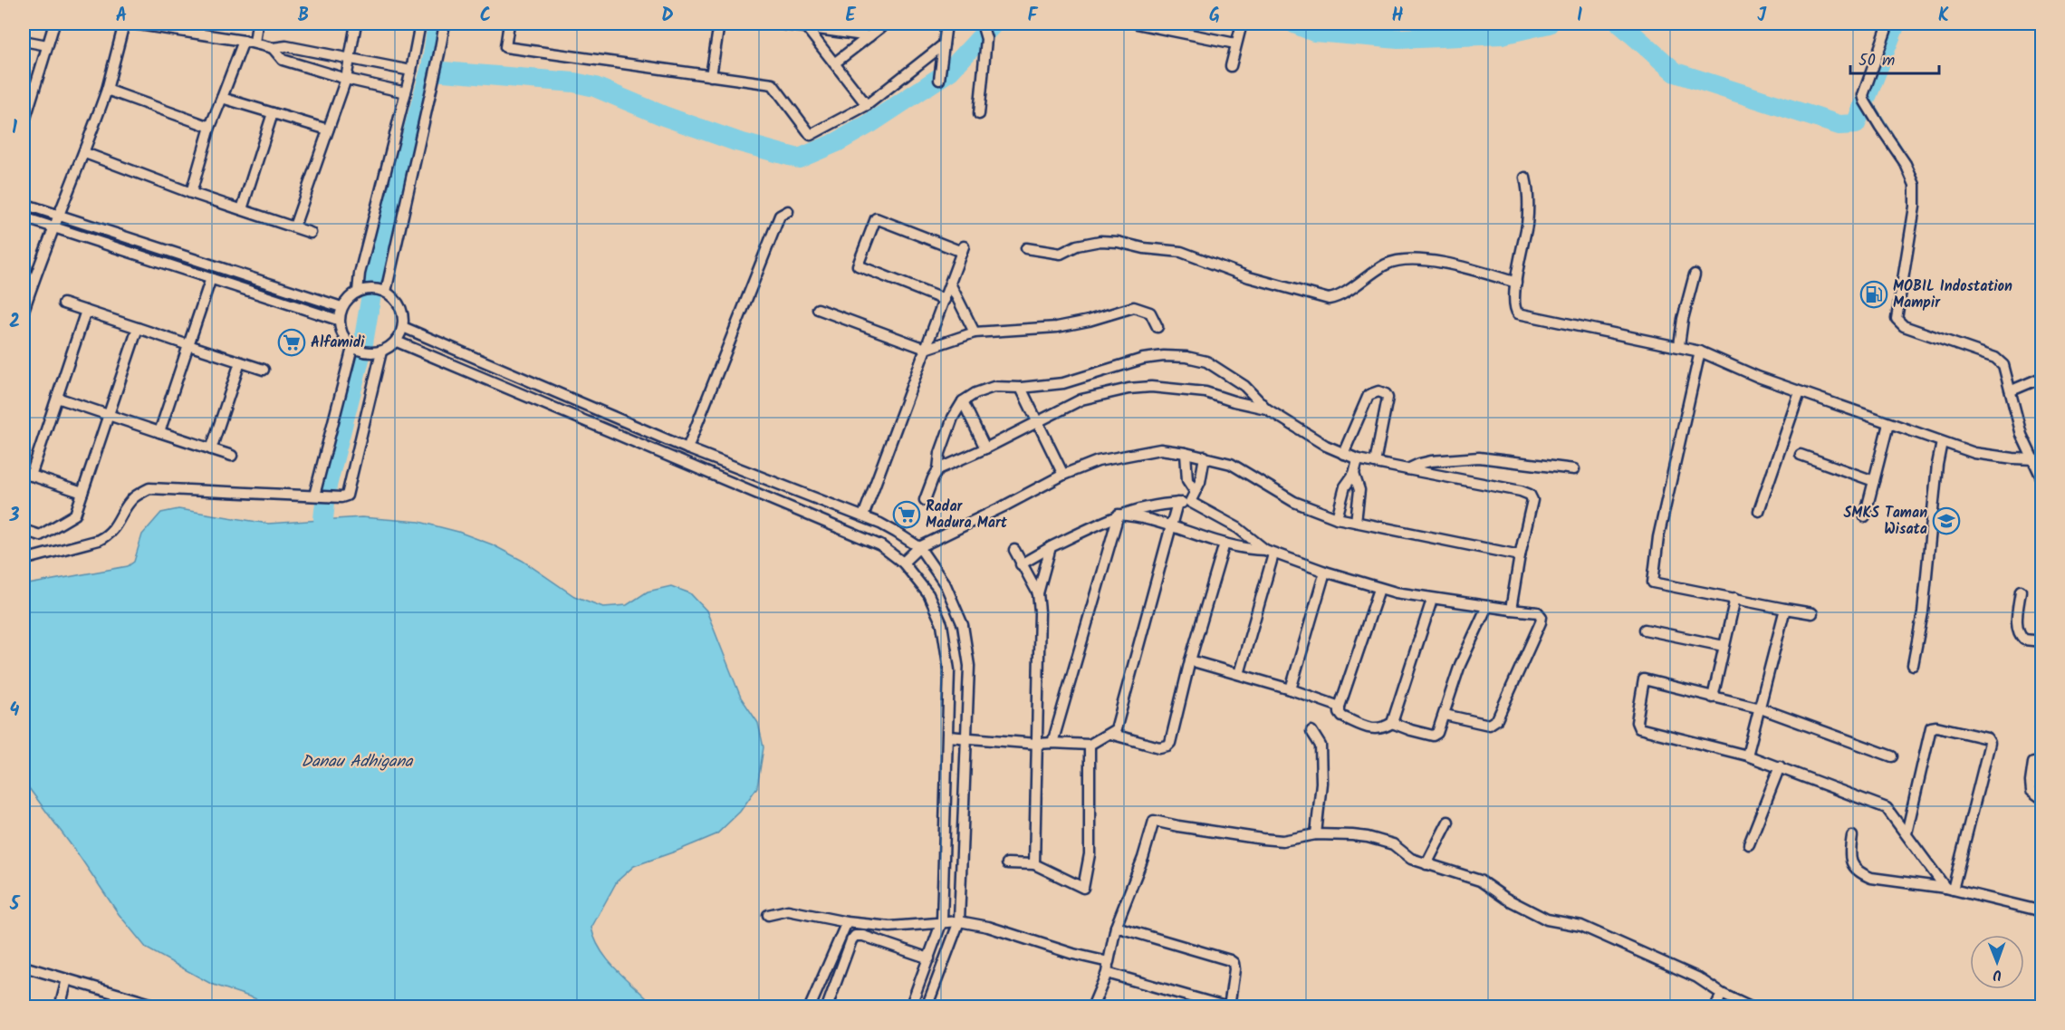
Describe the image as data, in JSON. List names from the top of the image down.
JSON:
{
  "water": ["Danau Adhigana"],
  "places": {
    "fuel station": ["MOBIL Indostation Mampir"],
    "supermarket": ["Alfamidi", "Radar Madura Mart"],
    "school or university": ["SMKS Taman Wisata"]
  },
  "scale_bar": "50 m",
  "north": "bottom",
  "grid": {
    "columns": [
      "A",
      "B",
      "C",
      "D",
      "E",
      "F",
      "G",
      "H",
      "I",
      "J",
      "K"
    ],
    "rows": [
      "1",
      "2",
      "3",
      "4",
      "5"
    ]
  }
}
